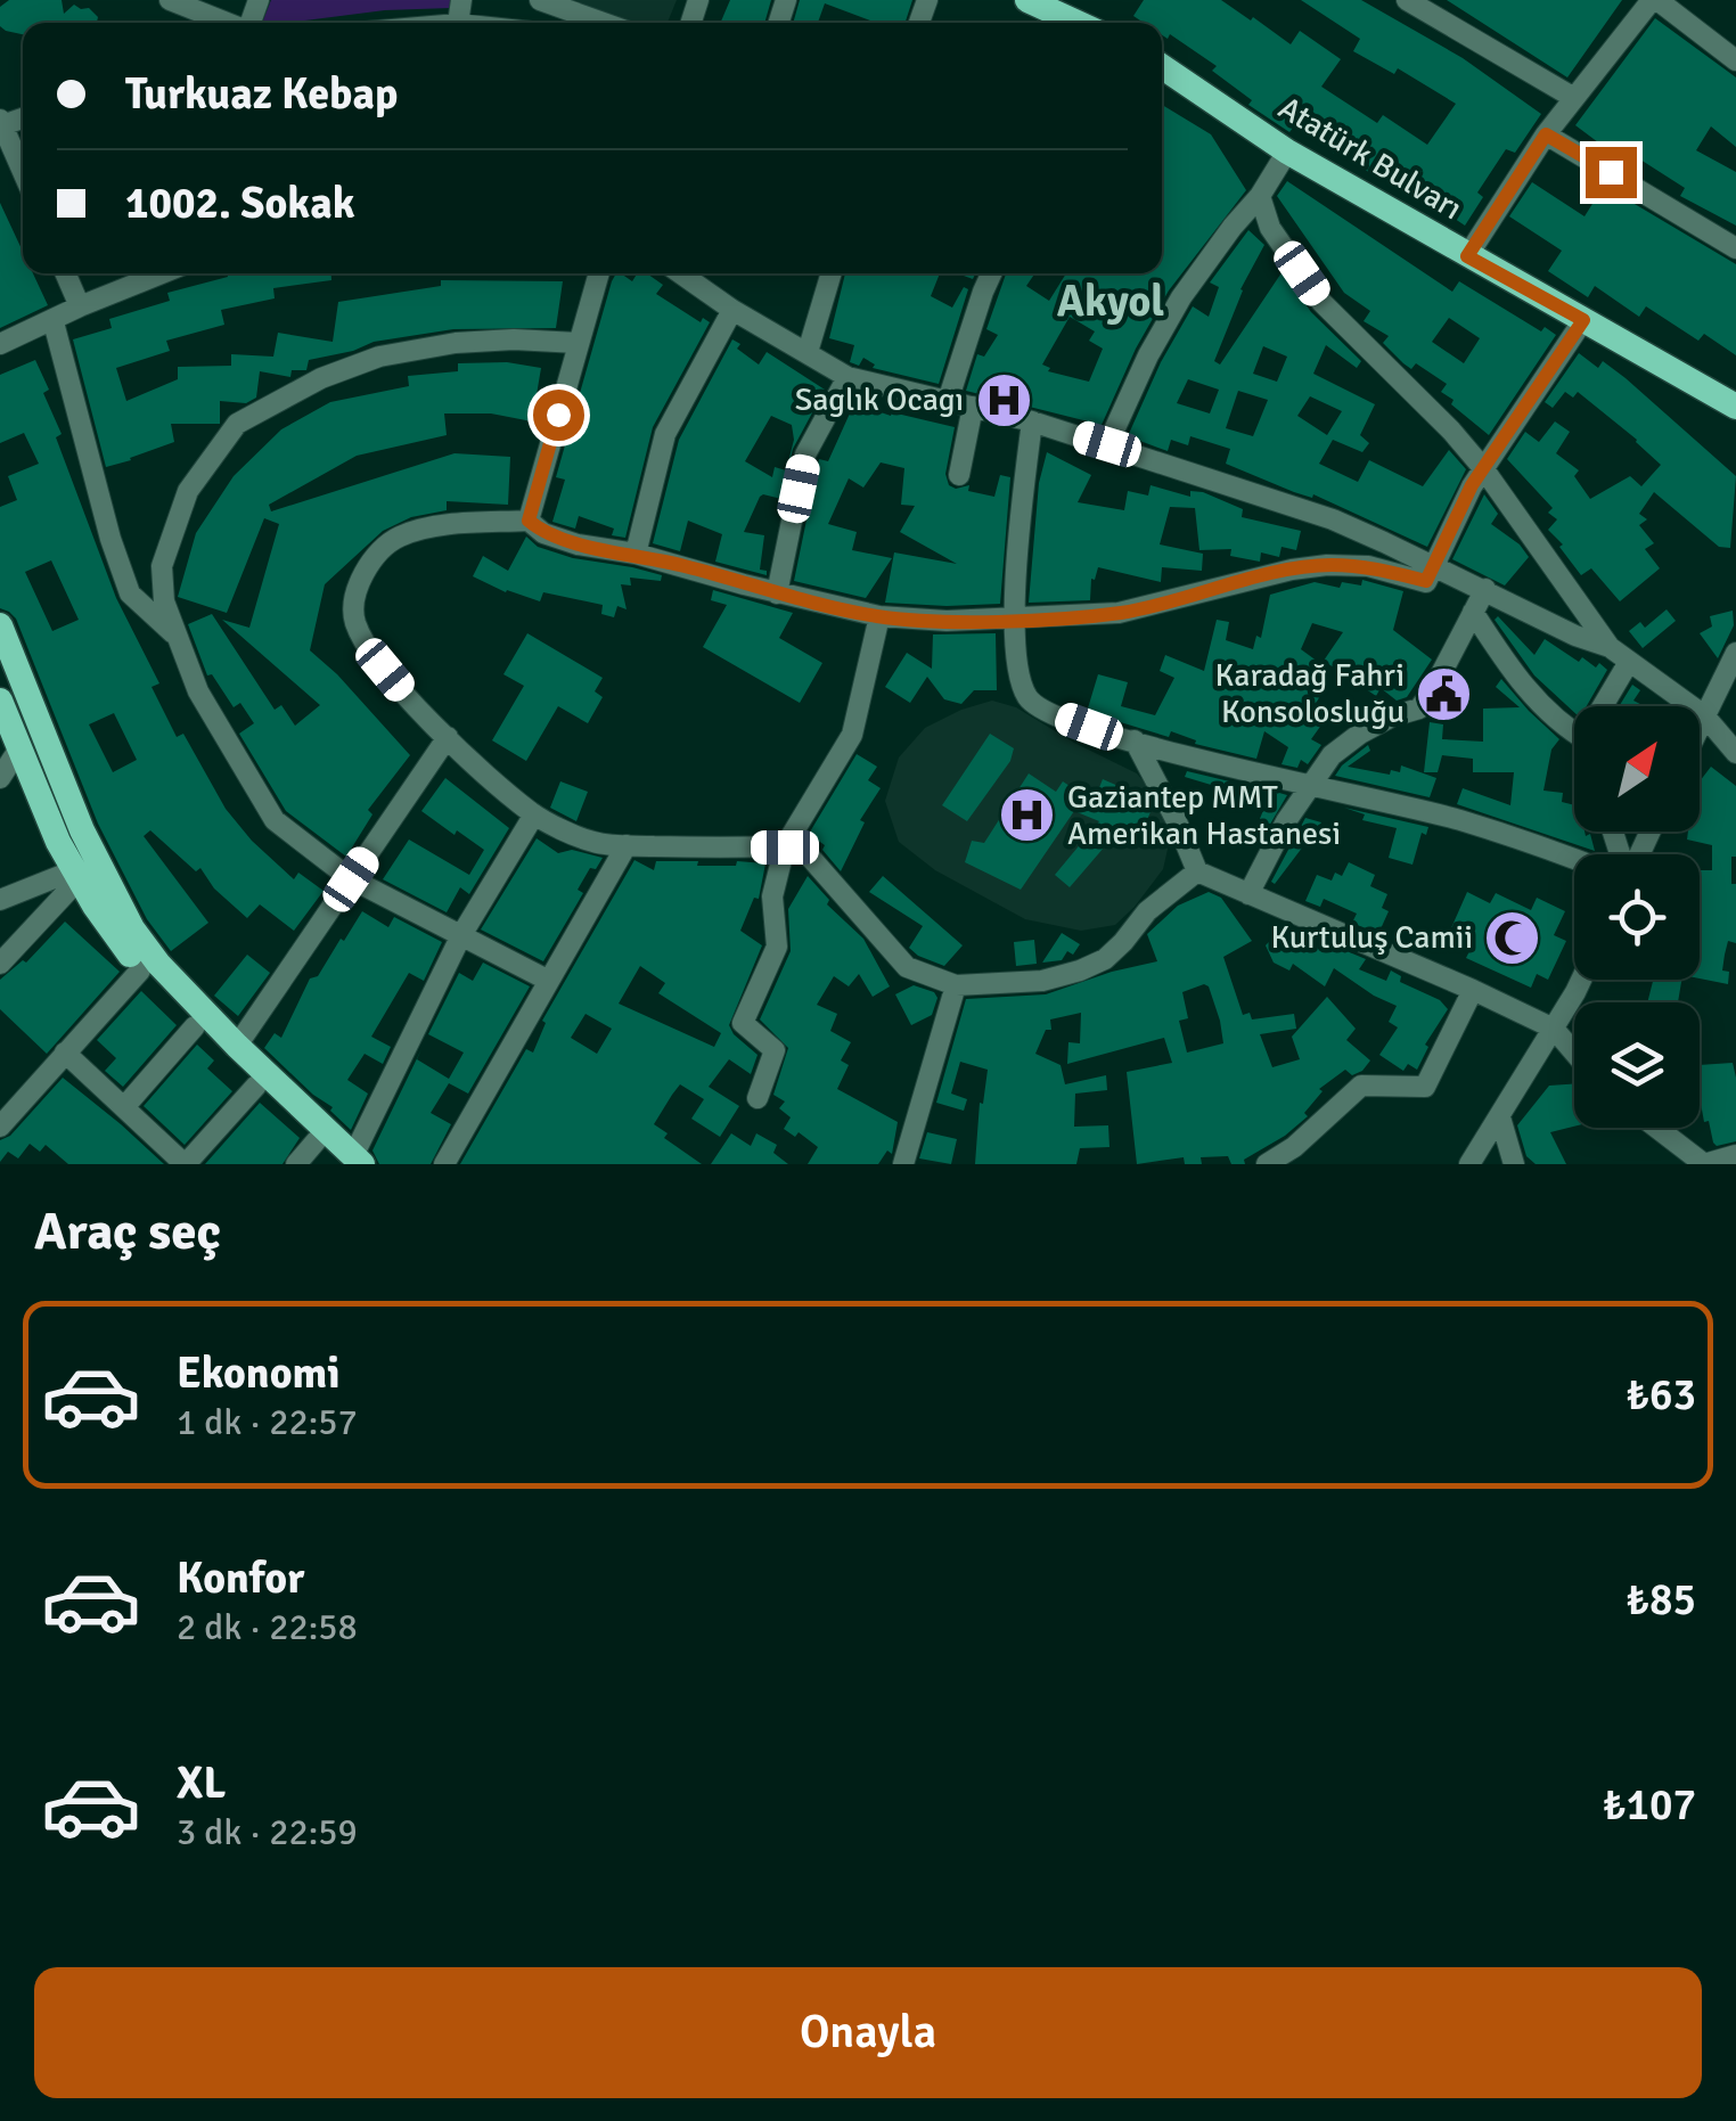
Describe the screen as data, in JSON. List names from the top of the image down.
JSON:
{
  "streets": {
    "main road": ["Atatürk Bulvarı"]
  },
  "districts": ["Akyol"],
  "places": {
    "hospital": ["Saglık Ocagı", "Gaziantep MMT Amerikan Hastanesi"],
    "public building": ["Karadağ Fahri Konsolosluğu"],
    "mosque": ["Kurtuluş Camii"]
  },
  "north": "top right",
  "page": {
    "banner": ["Turkuaz Kebap", "1002. Sokak"],
    "heading": "Araç seç",
    "list": [
      {
        "name": "Ekonomi",
        "note": "1 dk · 22:57",
        "value": "₺63"
      },
      {
        "name": "Konfor",
        "note": "2 dk · 22:58",
        "value": "₺85"
      },
      {
        "name": "XL",
        "note": "3 dk · 22:59",
        "value": "₺107"
      }
    ],
    "buttons": "Onayla"
  }
}
